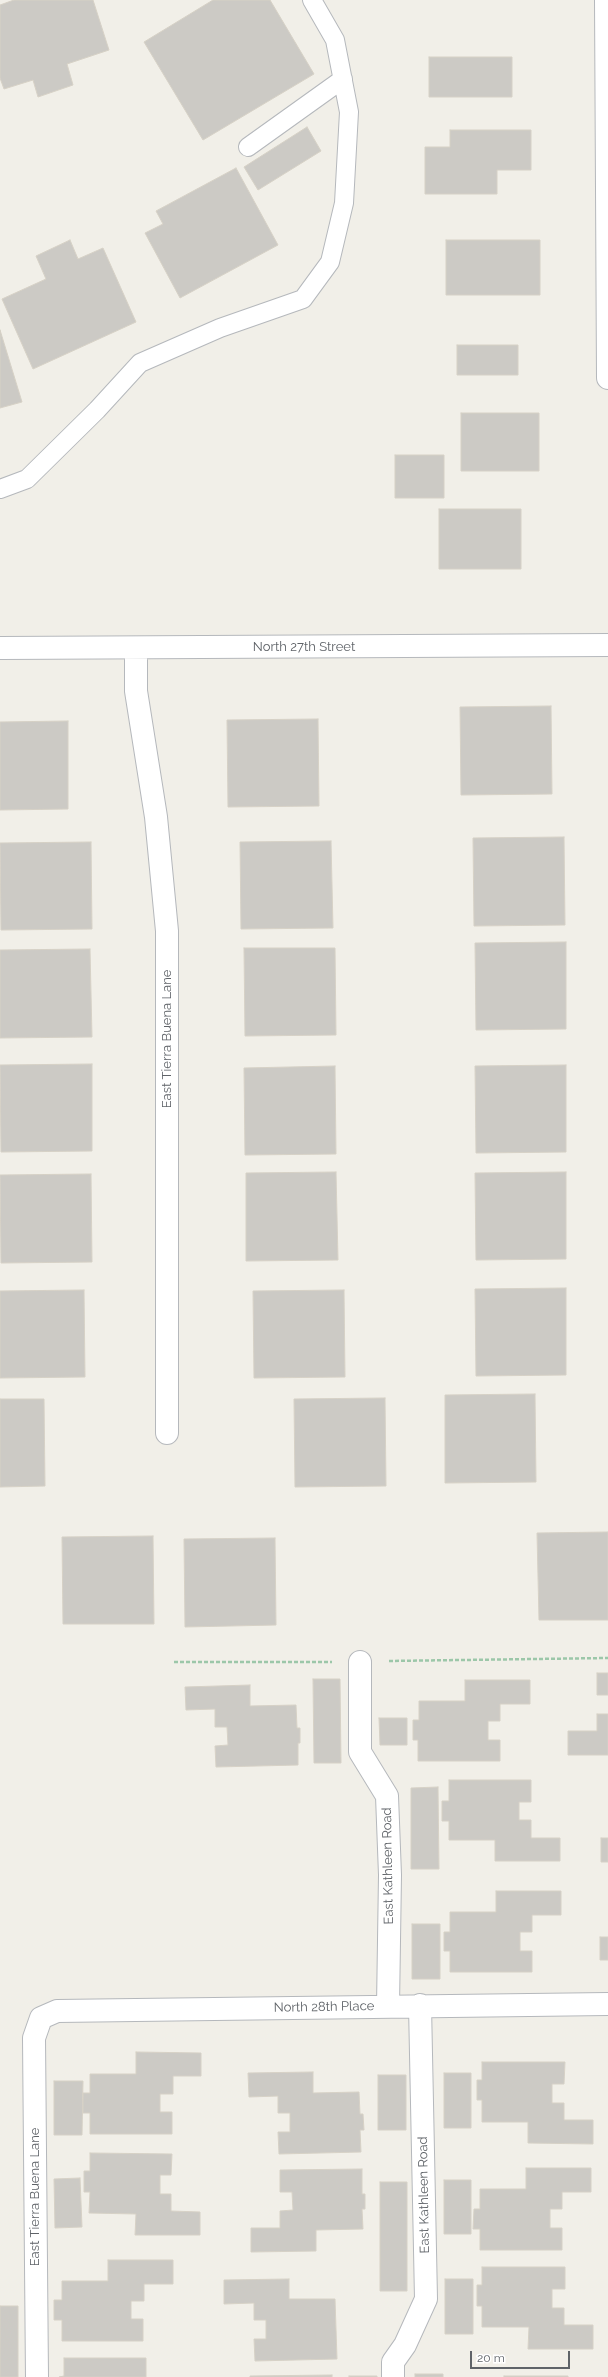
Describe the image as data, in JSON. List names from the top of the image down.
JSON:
{
  "streets": {
    "street": [
      "North 27th Street",
      "East Tierra Buena Lane",
      "East Kathleen Road",
      "North 28th Place"
    ]
  },
  "crossings": [
    ["North 27th Street", "East Tierra Buena Lane"],
    ["East Tierra Buena Lane", "North 28th Place"],
    ["East Kathleen Road", "North 28th Place"]
  ],
  "scale_bar": "20 m"
}
